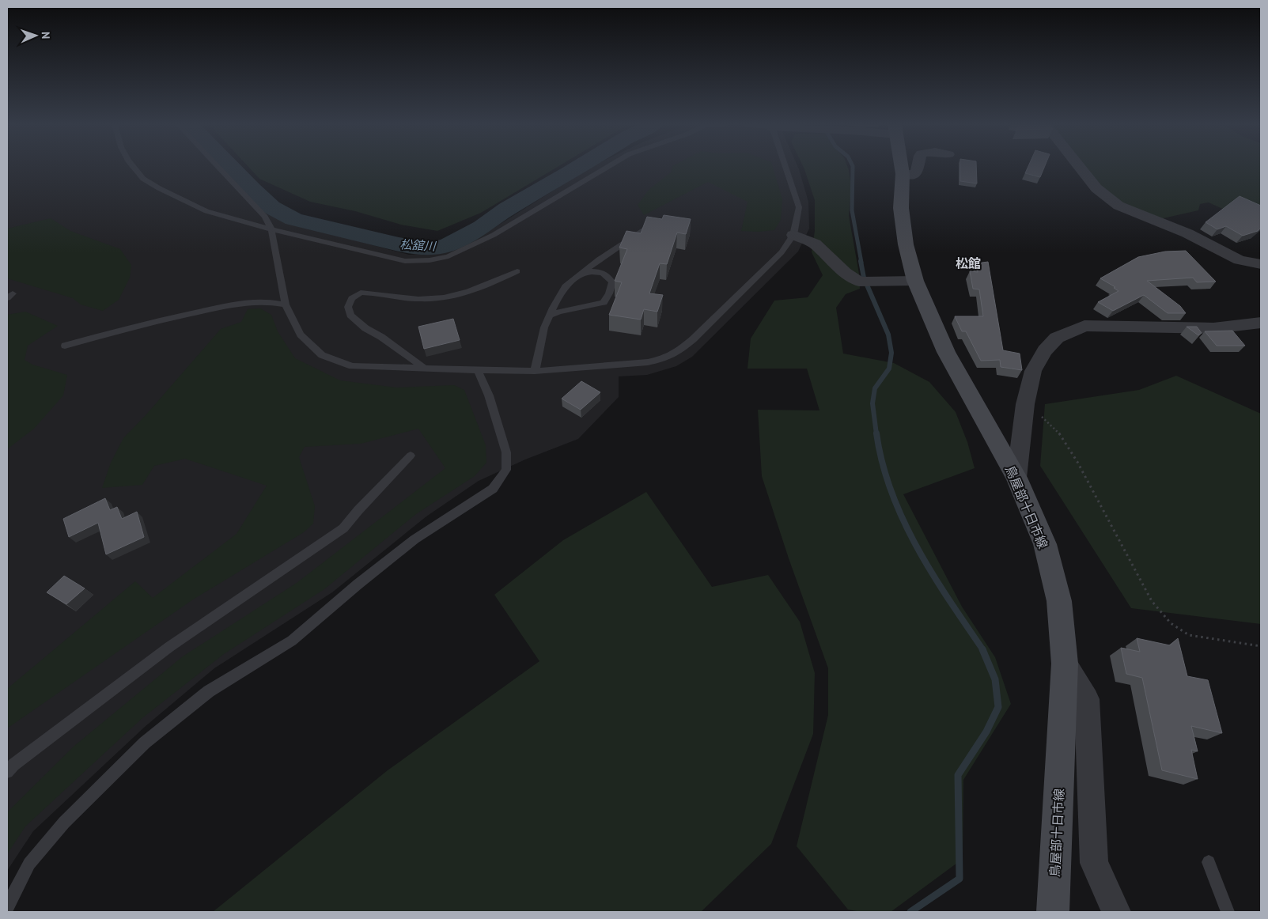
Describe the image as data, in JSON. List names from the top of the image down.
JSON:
{
  "streets": {
    "main road": ["鳥屋部十日市線"]
  },
  "districts": ["松館"],
  "water": ["松舘川"],
  "north": "right"
}
